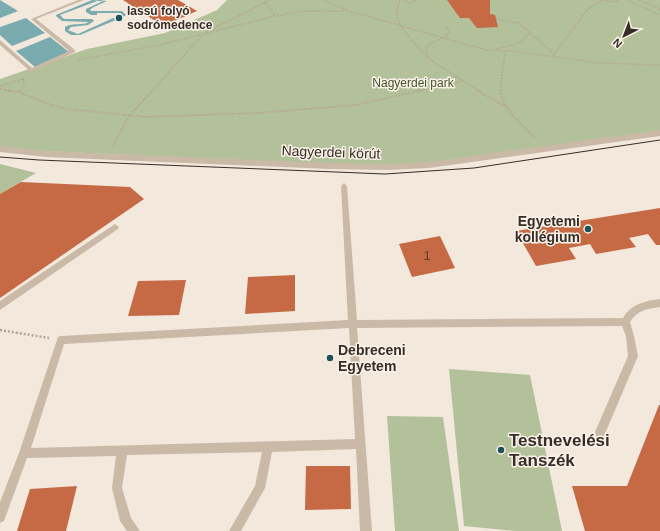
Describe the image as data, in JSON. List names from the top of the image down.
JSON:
{
  "streets": {
    "street": ["Nagyerdei körút"]
  },
  "parks": ["Nagyerdei park"],
  "places": [
    "lassú folyó sodrómedence",
    "Egyetemi kollégium",
    "Debreceni Egyetem",
    "Testnevelési Tanszék"
  ],
  "house_numbers": ["1"],
  "north": "bottom left"
}
